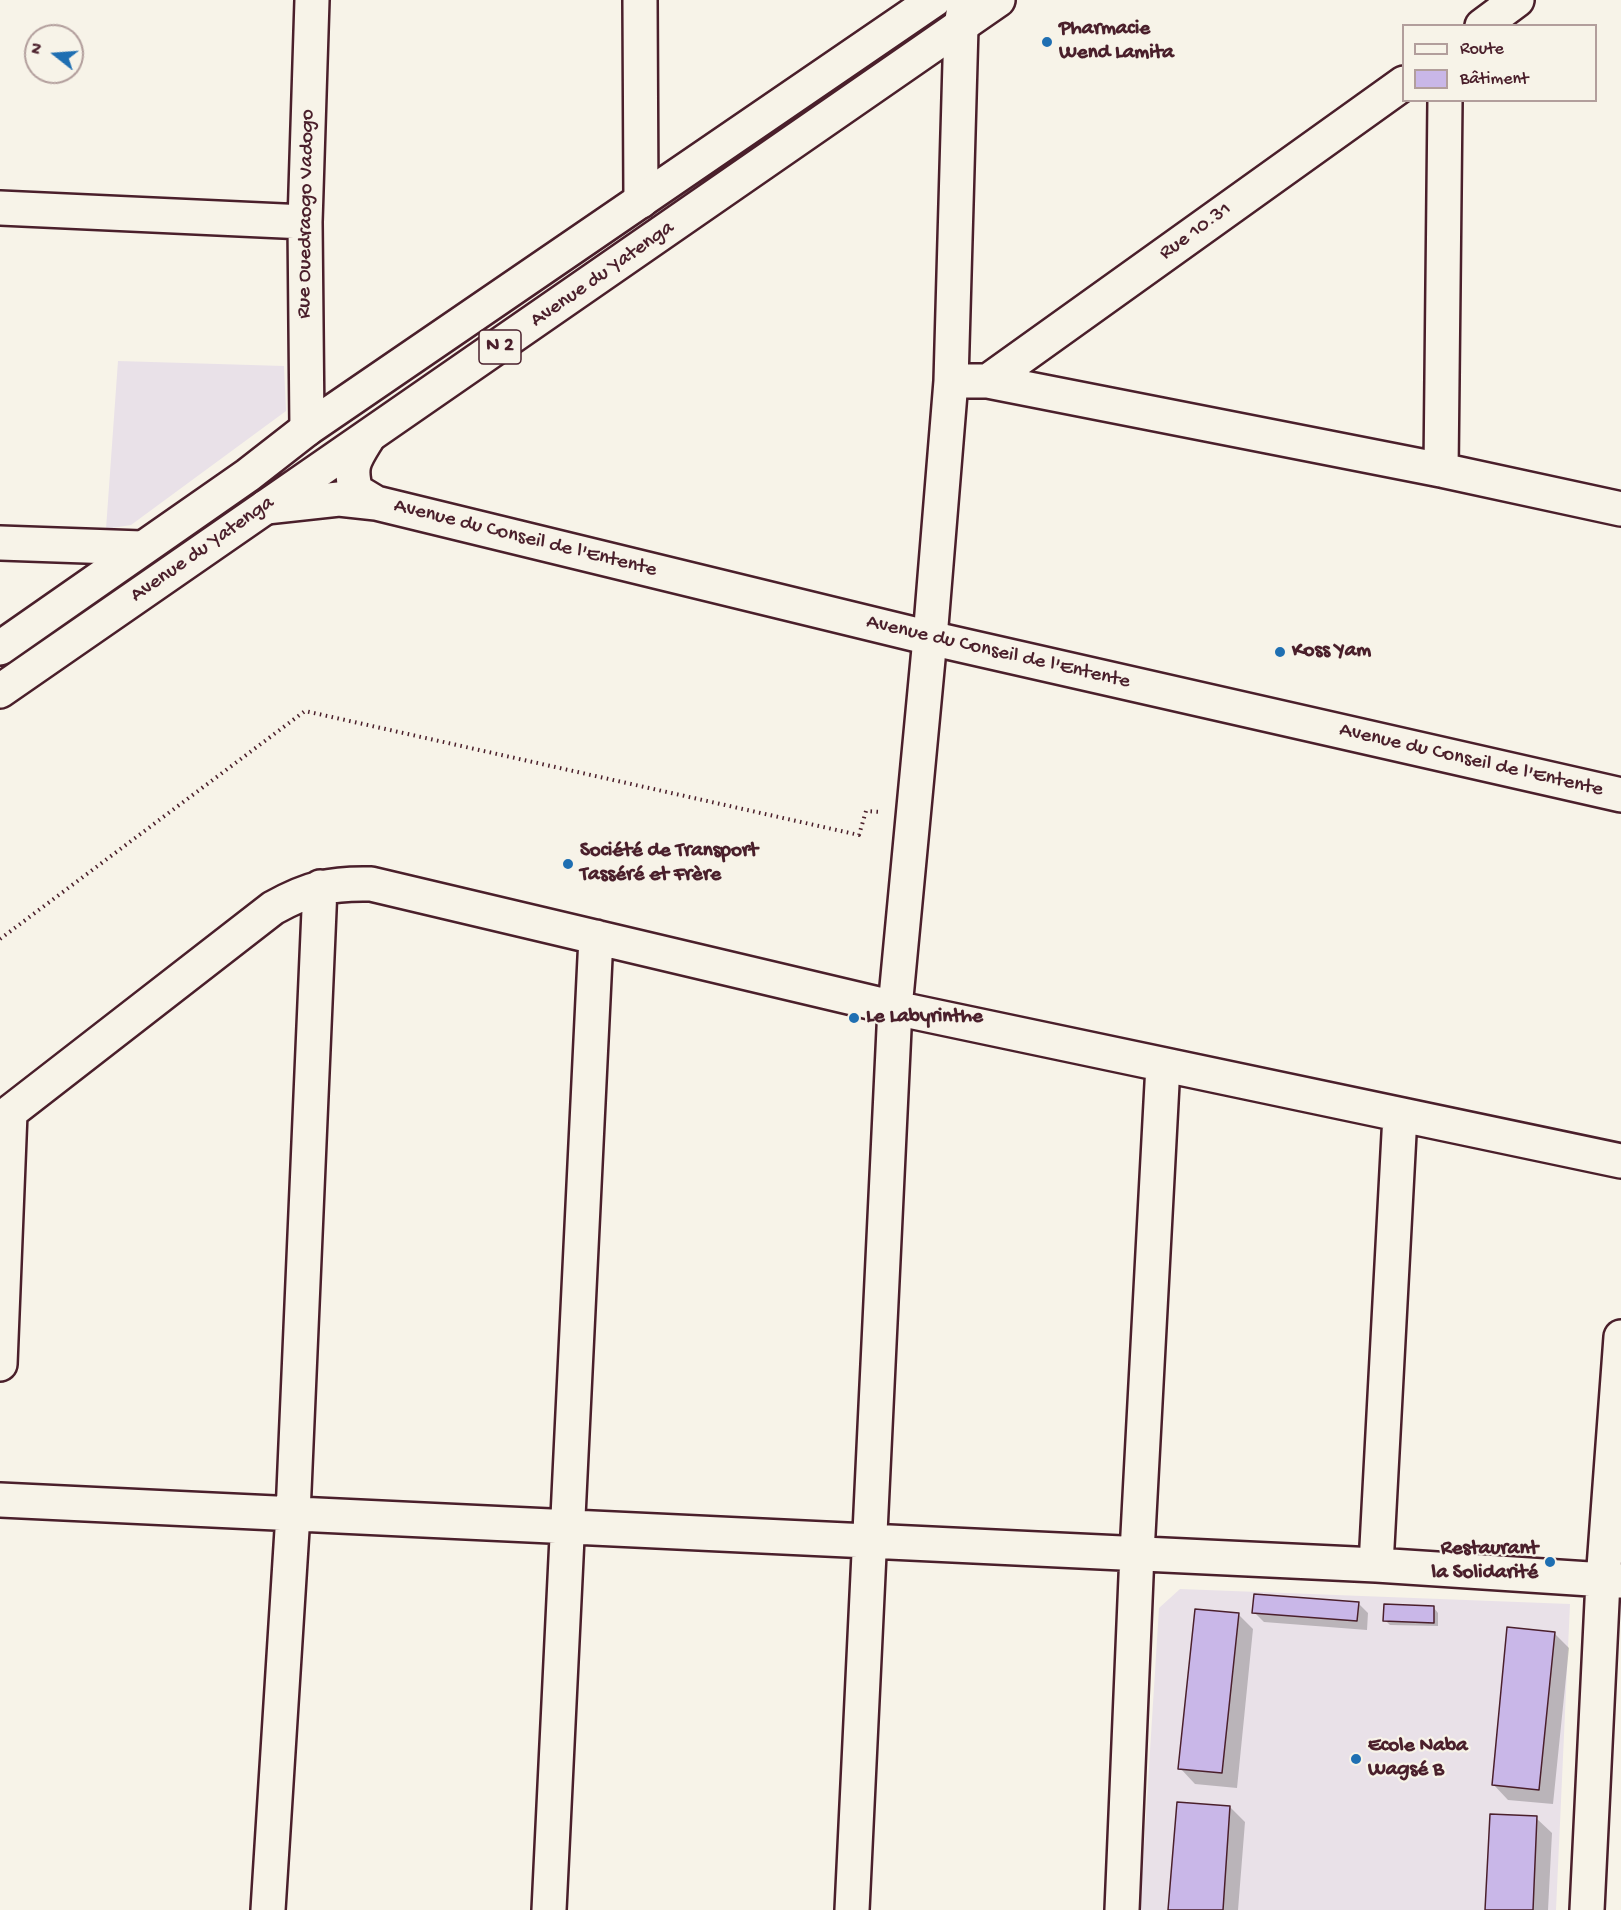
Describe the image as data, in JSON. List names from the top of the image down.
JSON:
{
  "streets": {
    "street": [
      "Rue Ouedraogo Vadogo",
      "Rue 10.31",
      "Avenue du Yatenga",
      "N 2",
      "Avenue du Conseil de l'Entente"
    ]
  },
  "crossings": [
    ["Rue Ouedraogo Vadogo", "Avenue du Yatenga"],
    ["Avenue du Yatenga", "Avenue du Conseil de l'Entente"]
  ],
  "places": [
    "Pharmacie Wend Lamita",
    "Koss Yam",
    "Société de Transport Tasséré et Frère",
    "Le Labyrinthe",
    "Restaurant la Solidarité",
    "Ecole Naba Wagsé B"
  ],
  "legend": ["Route", "Bâtiment"],
  "north": "left"
}
